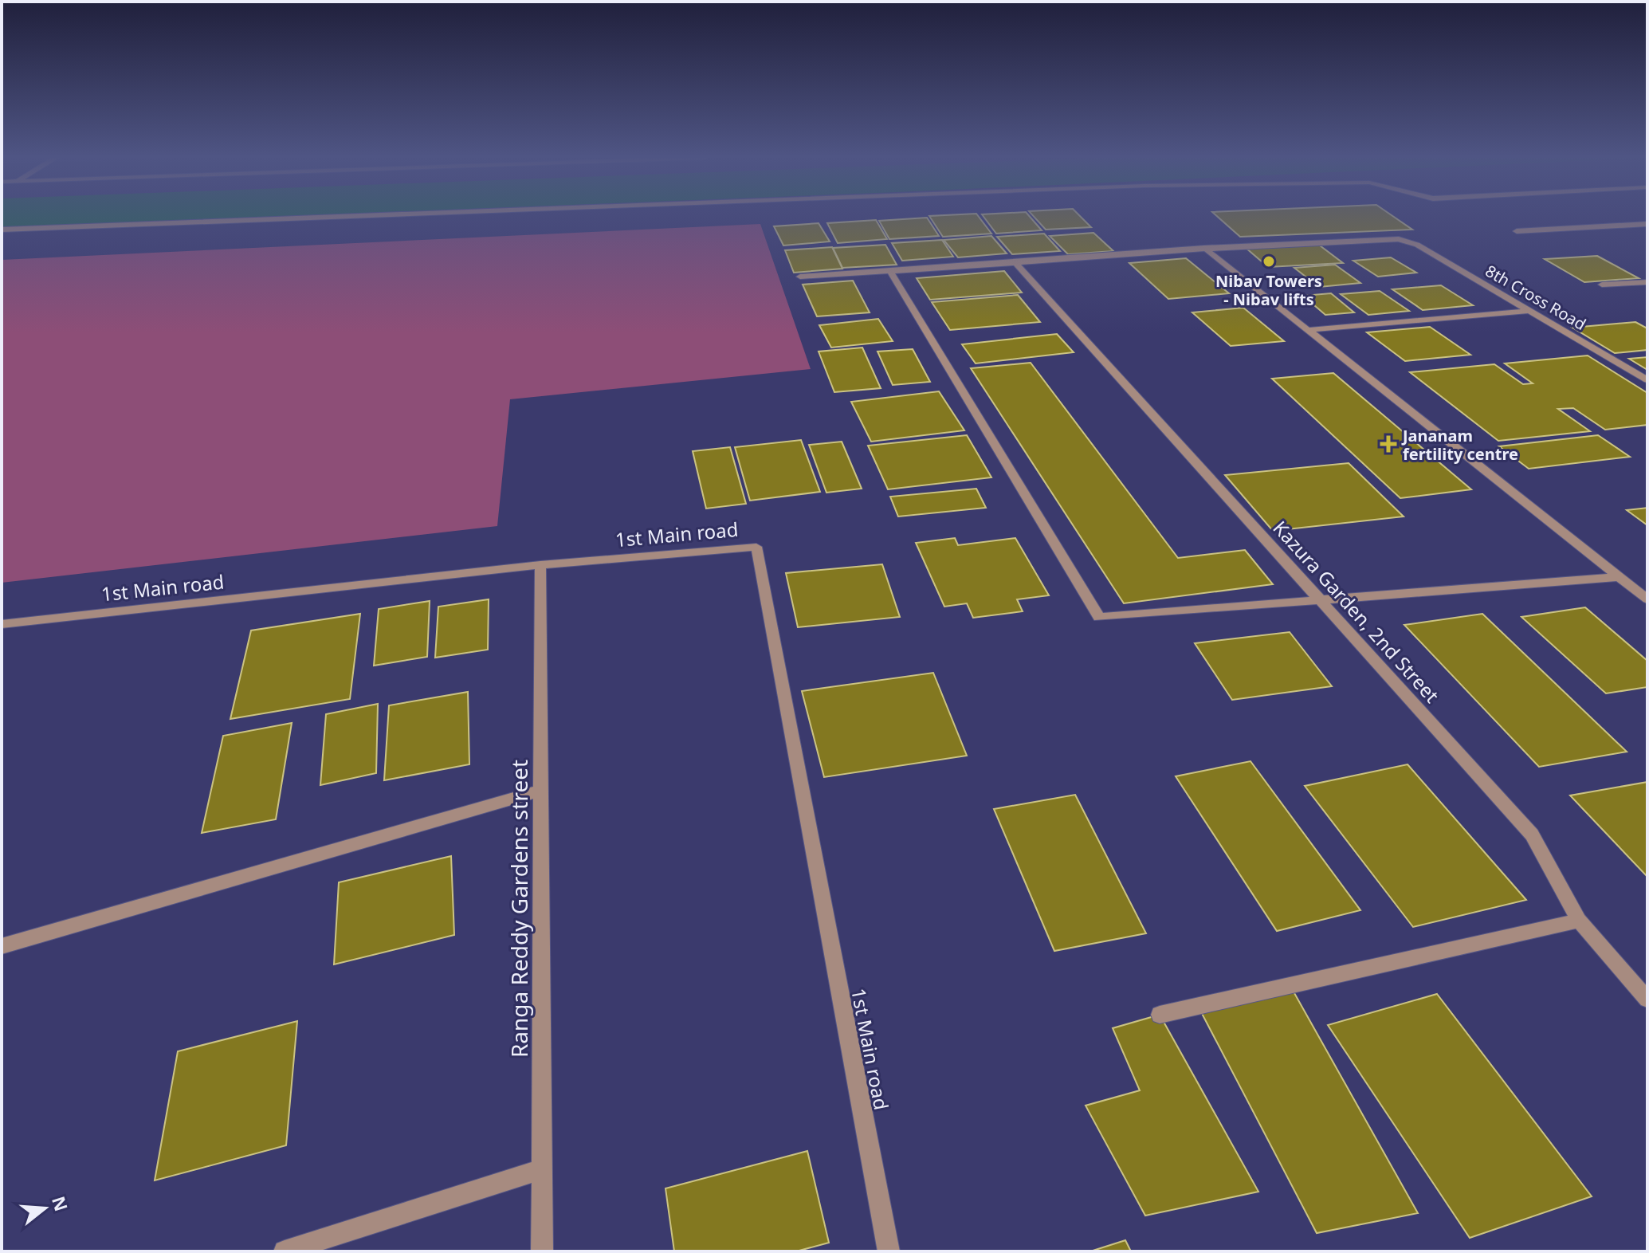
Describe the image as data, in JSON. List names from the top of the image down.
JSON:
{
  "streets": {
    "street": [
      "8th Cross Road",
      "1st Main road",
      "Kazura Garden, 2nd Street",
      "Ranga Reddy Gardens street"
    ]
  },
  "crossings": [
    ["1st Main road", "Ranga Reddy Gardens street"]
  ],
  "places": {
    "other": ["Nibav Towers - Nibav lifts"],
    "health": ["Jananam fertility centre"]
  },
  "north": "right"
}
